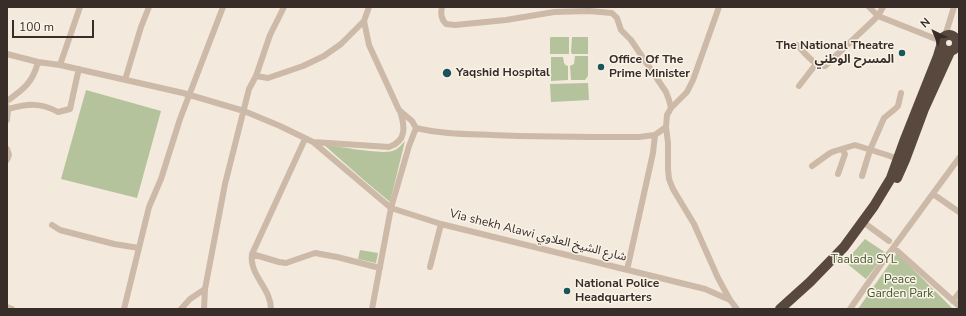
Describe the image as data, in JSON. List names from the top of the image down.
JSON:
{
  "streets": {
    "street": ["Via shekh Alawi شارع الشيخ العلاوي"]
  },
  "parks": ["Taalada SYL", "Peace Garden Park"],
  "places": [
    "The National Theatre المسرح الوطني",
    "Office Of The Prime Minister",
    "Yaqshid Hospital",
    "National Police Headquarters"
  ],
  "scale_bar": "100 m",
  "north": "top left"
}
